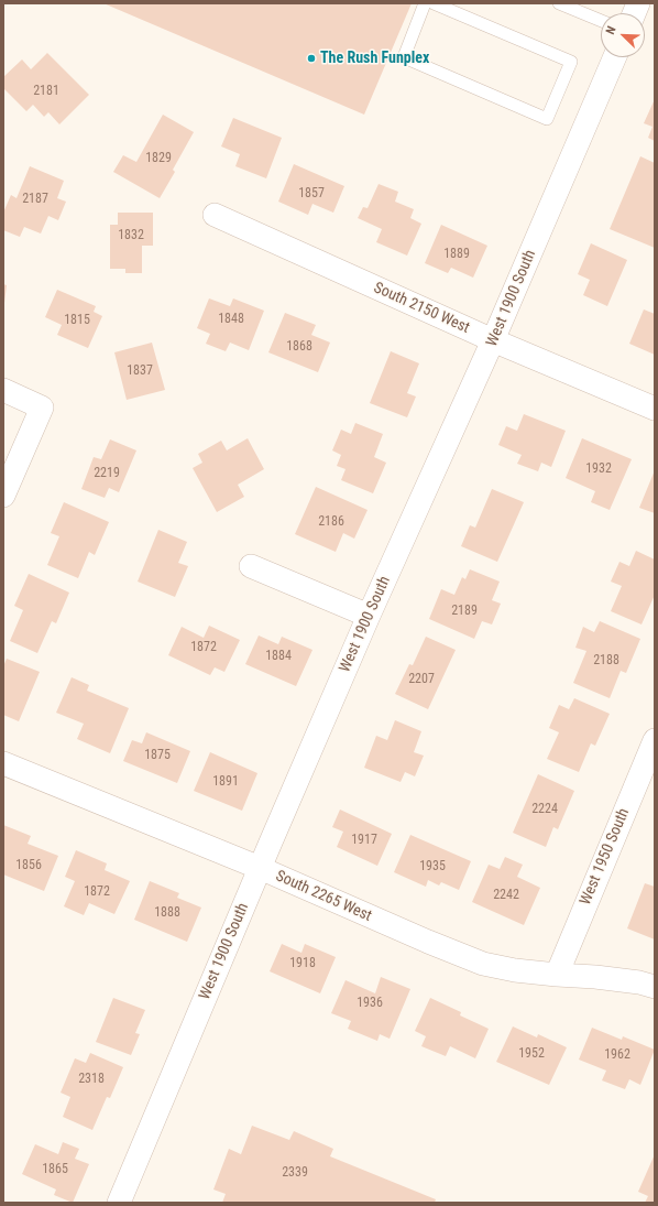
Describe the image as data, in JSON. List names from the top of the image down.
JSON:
{
  "streets": {
    "street": [
      "West 1900 South",
      "South 2150 West",
      "West 1950 South",
      "South 2265 West"
    ]
  },
  "crossings": [
    ["West 1900 South", "South 2150 West"],
    ["West 1900 South", "South 2265 West"],
    ["West 1950 South", "South 2265 West"]
  ],
  "places": ["The Rush Funplex"],
  "house_numbers": [
    "2181",
    "1829",
    "1857",
    "2187",
    "1832",
    "1889",
    "1848",
    "1815",
    "1868",
    "1837",
    "1932",
    "2219",
    "2186",
    "2189",
    "1872",
    "1884",
    "2188",
    "2207",
    "1875",
    "1891",
    "2224",
    "1917",
    "1856",
    "1935",
    "1872",
    "2242",
    "1888",
    "1918",
    "1936",
    "1952",
    "1962",
    "2318",
    "1865",
    "2339"
  ],
  "north": "top left"
}
